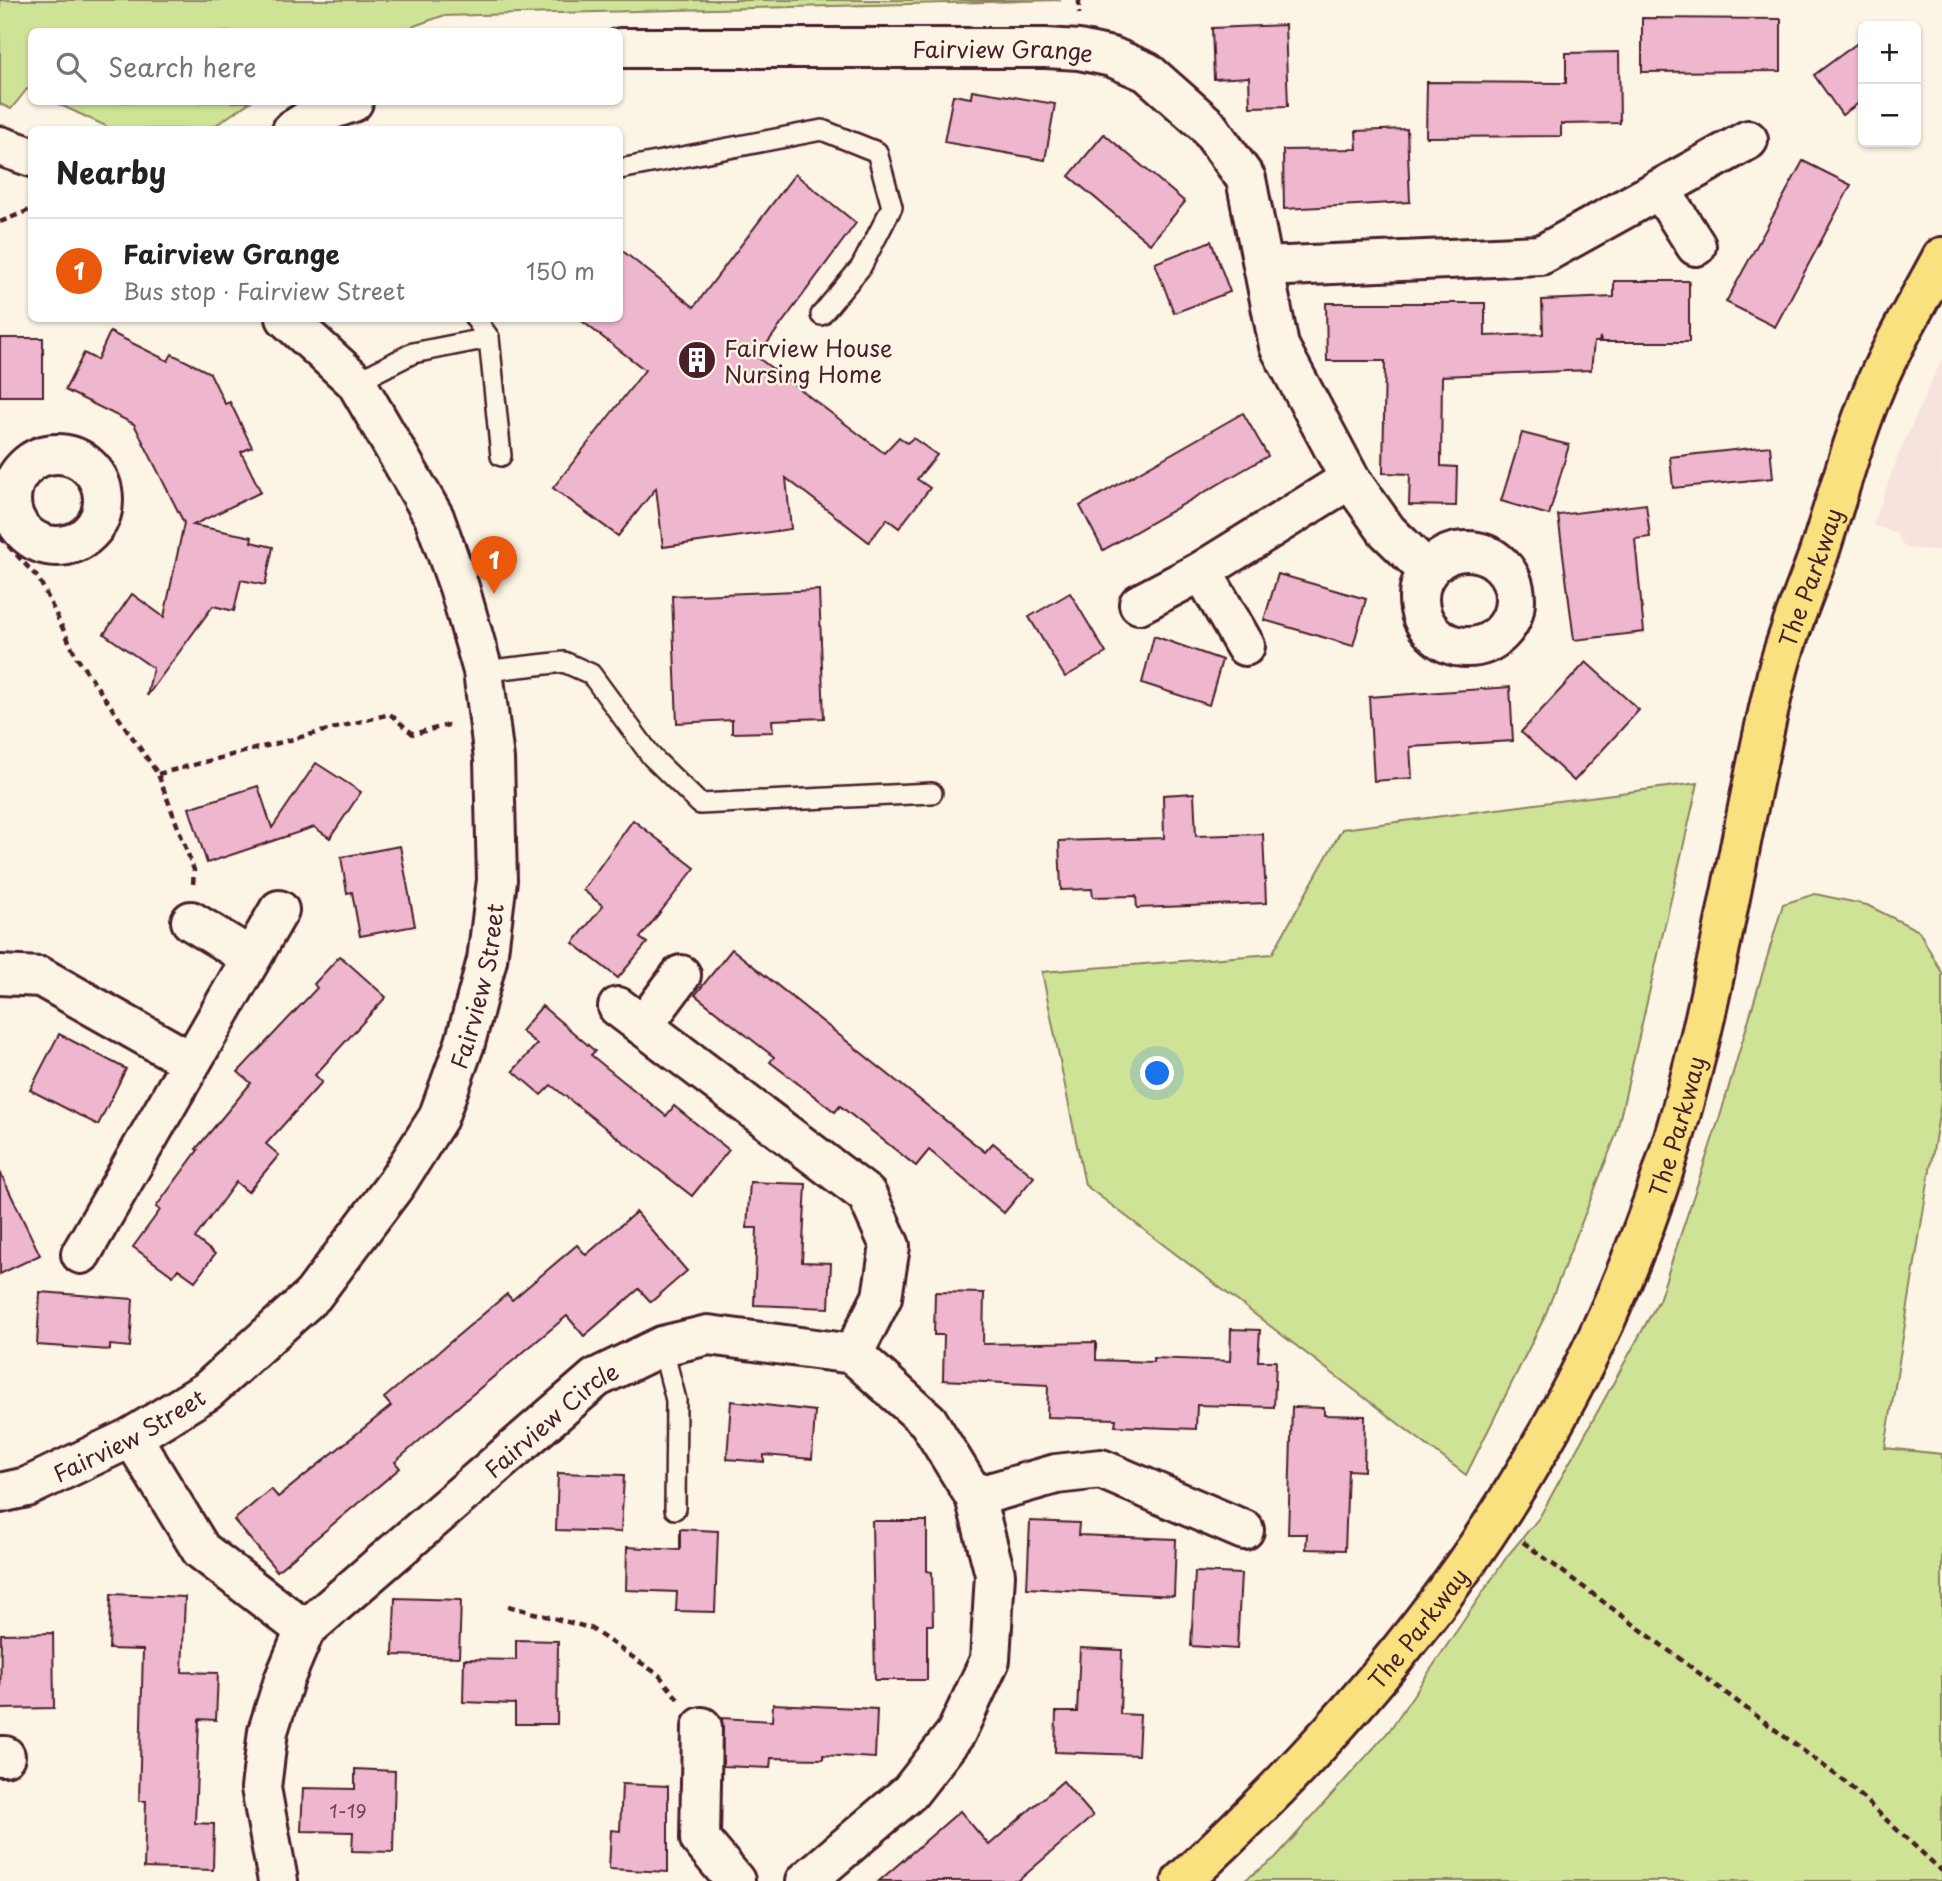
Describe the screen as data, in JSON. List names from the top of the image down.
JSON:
{
  "streets": {
    "main road": ["The Parkway"],
    "street": ["Fairview Grange", "Fairview Street", "Fairview Circle"]
  },
  "places": {
    "building": ["Fairview House Nursing Home"]
  },
  "house_numbers": ["1-19"],
  "page": {
    "map_buttons": ["+", "−"],
    "search": "Search here",
    "heading": "Nearby",
    "list": [
      {
        "mark": "1",
        "name": "Fairview Grange",
        "note": "Bus stop · Fairview Street",
        "value": "150 m"
      }
    ],
    "pins": "1"
  }
}
